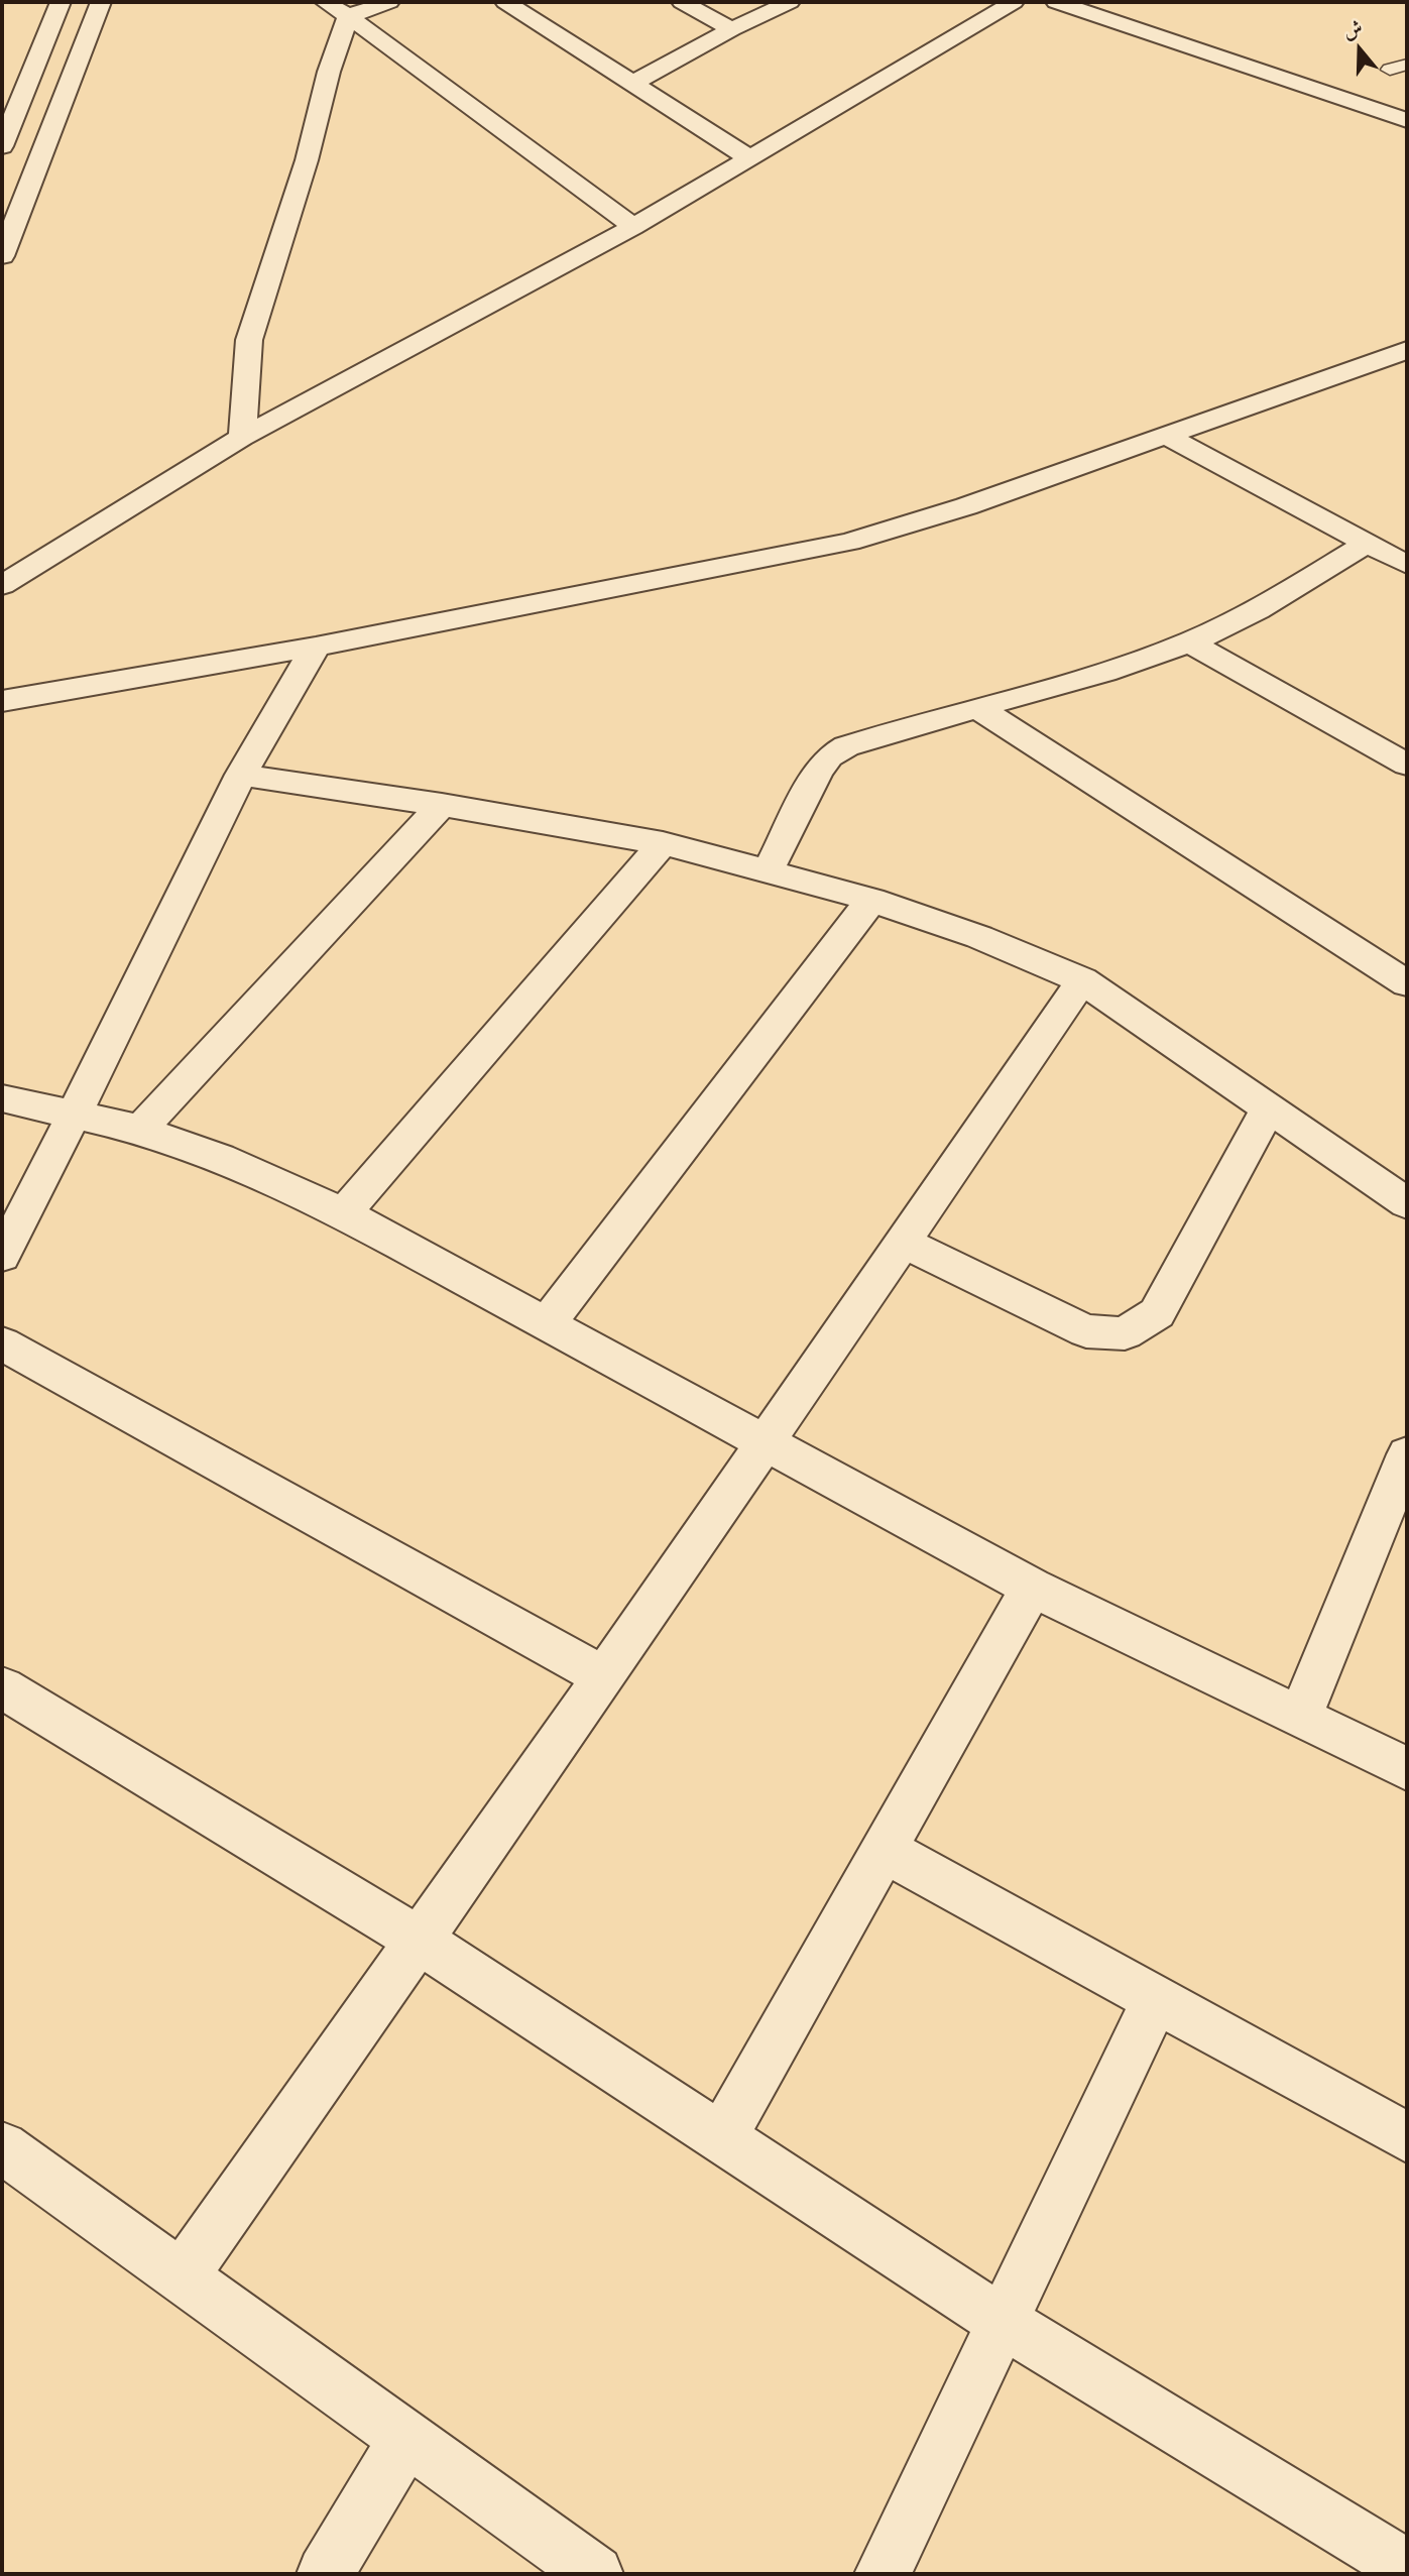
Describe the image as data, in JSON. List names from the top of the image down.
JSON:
{
  "north": "top"
}
